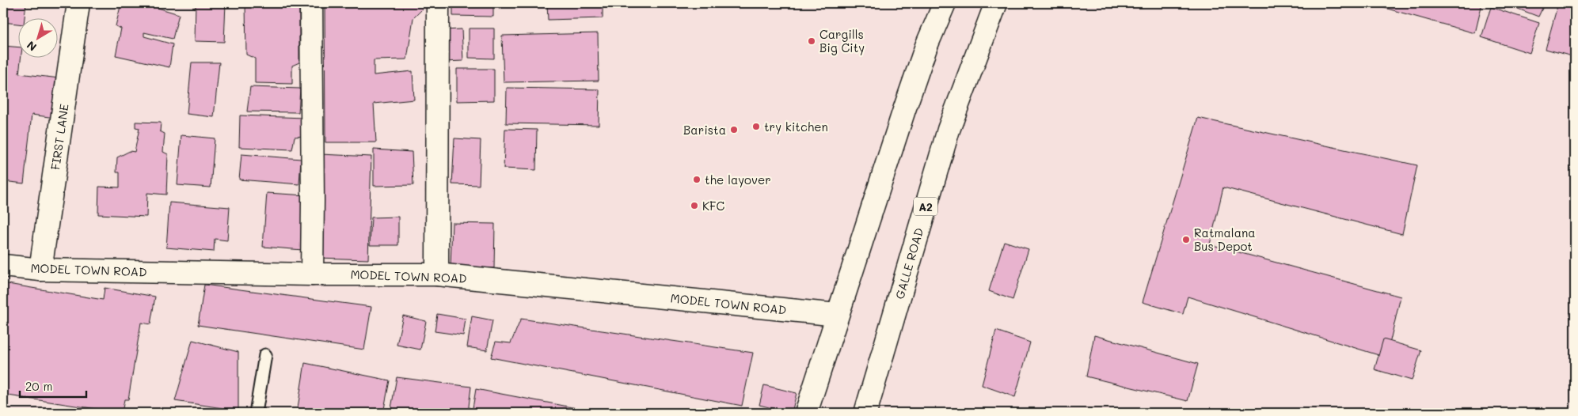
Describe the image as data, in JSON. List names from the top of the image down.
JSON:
{
  "streets": {
    "main road": [
      "FIRST LANE",
      "A2",
      "GALLE ROAD",
      "MODEL TOWN ROAD"
    ]
  },
  "crossings": [
    ["FIRST LANE", "MODEL TOWN ROAD"]
  ],
  "places": [
    "Cargills Big City",
    "try kitchen",
    "Barista",
    "the layover",
    "KFC",
    "Ratmalana Bus Depot"
  ],
  "scale_bar": "20 m",
  "north": "bottom left"
}
